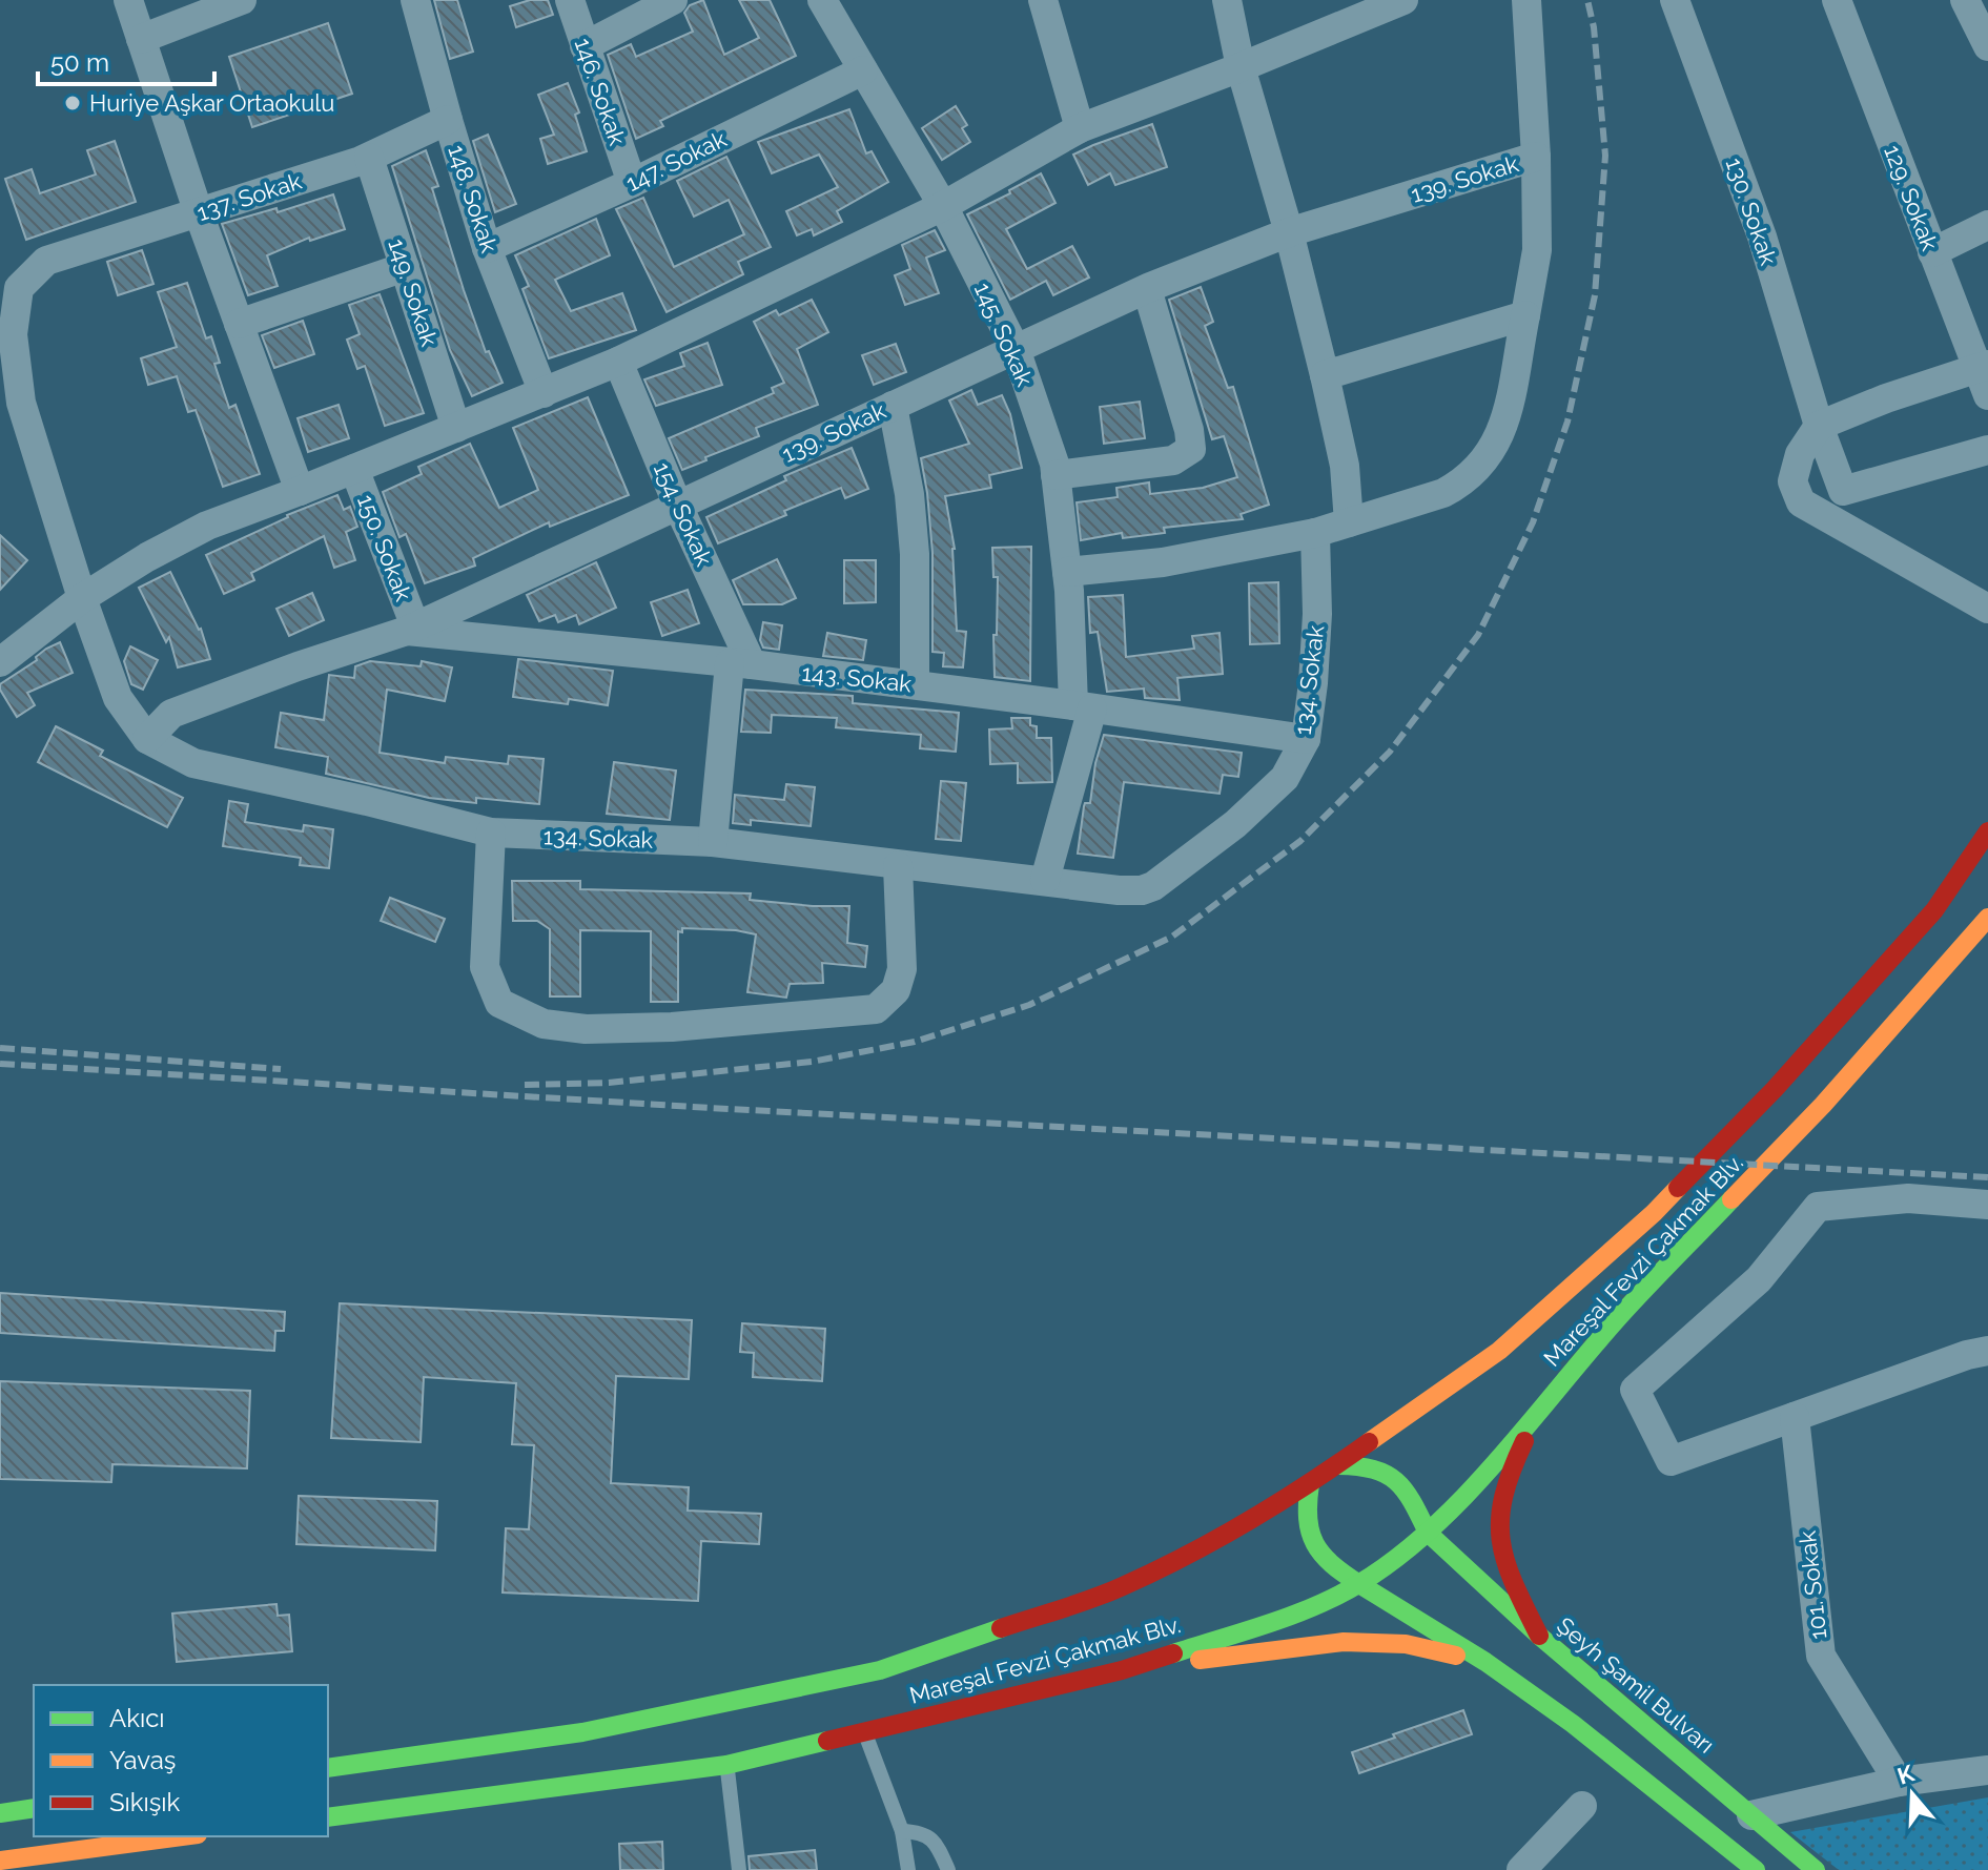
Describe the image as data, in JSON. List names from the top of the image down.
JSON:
{
  "streets": {
    "main road": ["Mareşal Fevzi Çakmak Blv.", "Şeyh Şamil Bulvarı"],
    "street": [
      "146. Sokak",
      "147. Sokak",
      "139. Sokak",
      "137. Sokak",
      "129. Sokak",
      "148. Sokak",
      "130. Sokak",
      "149. Sokak",
      "145. Sokak",
      "154. Sokak",
      "150. Sokak",
      "143. Sokak",
      "134. Sokak",
      "101. Sokak"
    ]
  },
  "crossings": [
    ["146. Sokak", "147. Sokak"],
    ["147. Sokak", "148. Sokak"],
    ["147. Sokak", "145. Sokak"],
    ["139. Sokak", "145. Sokak"],
    ["139. Sokak", "154. Sokak"],
    ["139. Sokak", "150. Sokak"],
    ["139. Sokak", "143. Sokak"],
    ["139. Sokak", "134. Sokak"],
    ["137. Sokak", "148. Sokak"],
    ["137. Sokak", "149. Sokak"],
    ["137. Sokak", "134. Sokak"],
    ["145. Sokak", "143. Sokak"],
    ["145. Sokak", "134. Sokak"],
    ["154. Sokak", "143. Sokak"],
    ["150. Sokak", "143. Sokak"],
    ["143. Sokak", "134. Sokak"],
    ["Mareşal Fevzi Çakmak Blv.", "Şeyh Şamil Bulvarı"]
  ],
  "places": ["Huriye Aşkar Ortaokulu"],
  "legend": ["Akıcı", "Yavaş", "Sıkışık"],
  "scale_bar": "50 m",
  "north": "top"
}
